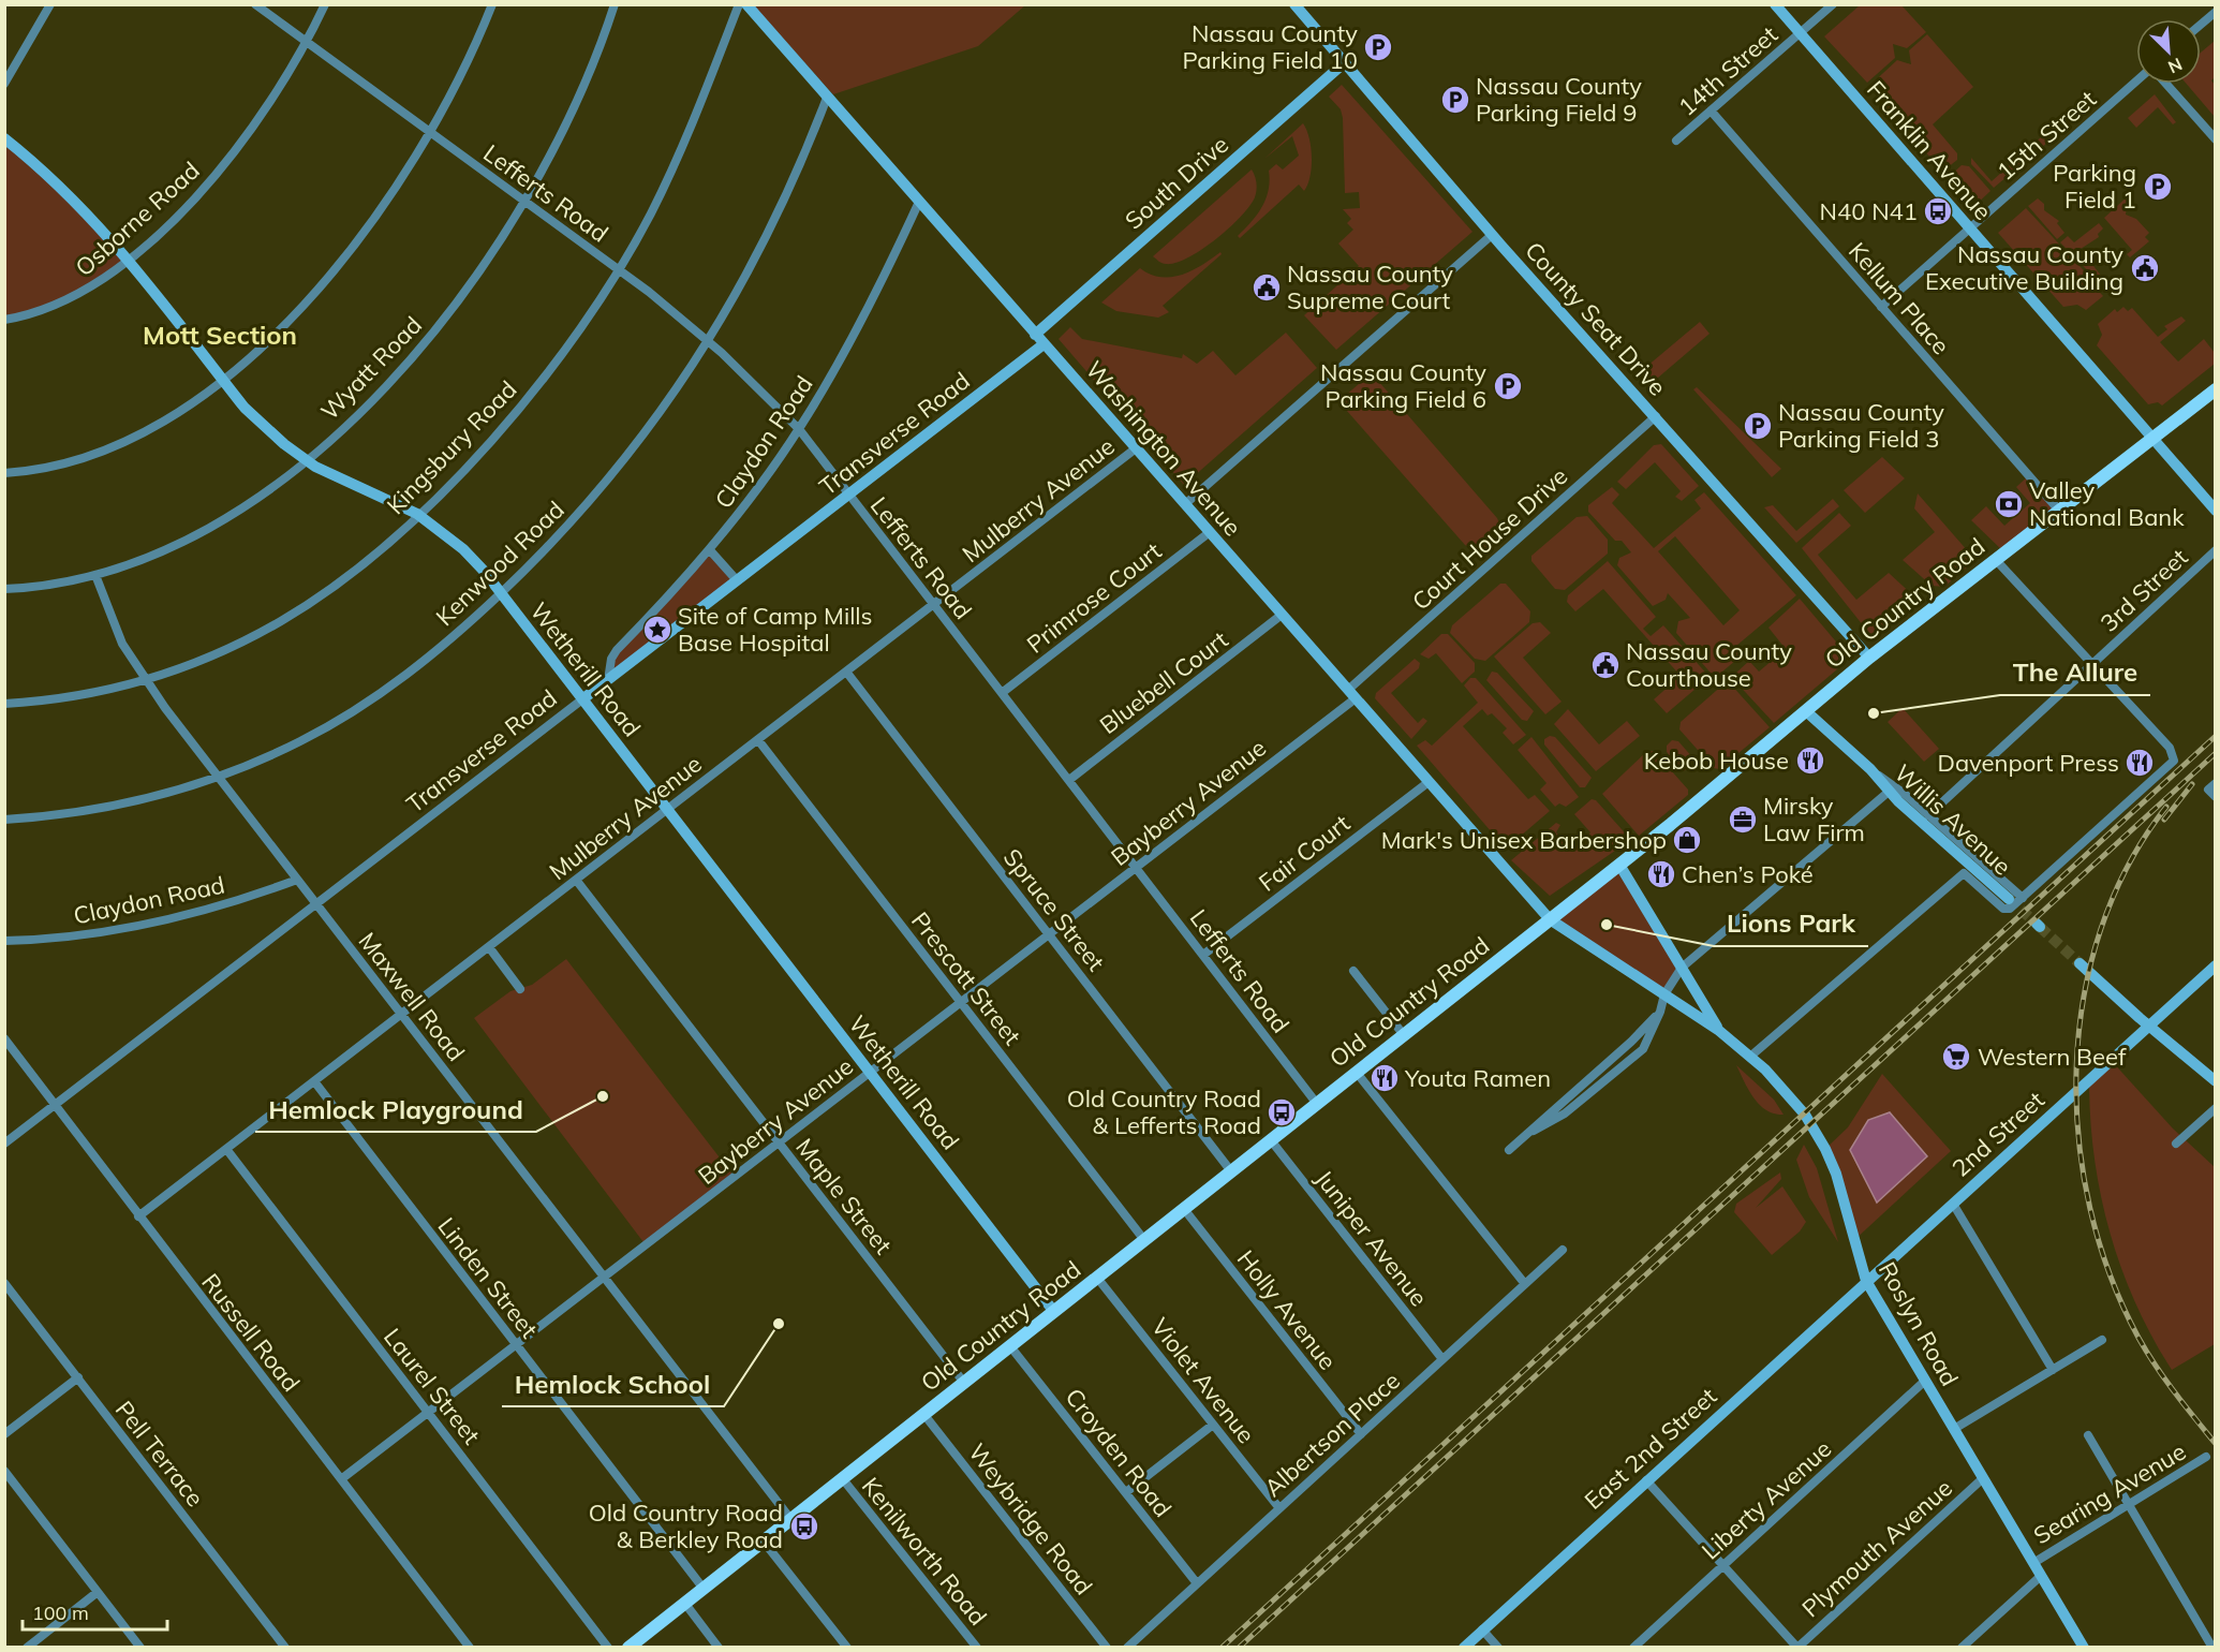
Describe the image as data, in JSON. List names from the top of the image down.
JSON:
{
  "streets": {
    "main road": ["Old Country Road"],
    "street": [
      "14th Street",
      "15th Street",
      "Franklin Avenue",
      "South Drive",
      "Lefferts Road",
      "Osborne Road",
      "Kellum Place",
      "County Seat Drive",
      "Wyatt Road",
      "Transverse Road",
      "Claydon Road",
      "Kingsbury Road",
      "Washington Avenue",
      "Mulberry Avenue",
      "Court House Drive",
      "Kenwood Road",
      "3rd Street",
      "Primrose Court",
      "Wetherill Road",
      "Bluebell Court",
      "Bayberry Avenue",
      "Willis Avenue",
      "Fair Court",
      "Spruce Street",
      "Prescott Street",
      "Maxwell Road",
      "2nd Street",
      "Maple Street",
      "Juniper Avenue",
      "Linden Street",
      "Holly Avenue",
      "Roslyn Road",
      "Russell Road",
      "Violet Avenue",
      "Laurel Street",
      "Albertson Place",
      "East 2nd Street",
      "Croyden Road",
      "Pell Terrace",
      "Searing Avenue",
      "Liberty Avenue",
      "Weybridge Road",
      "Plymouth Avenue",
      "Kenilworth Road"
    ]
  },
  "crossings": [
    ["14th Street", "Franklin Avenue"],
    ["14th Street", "Kellum Place"],
    ["15th Street", "Franklin Avenue"],
    ["15th Street", "Kellum Place"],
    ["Franklin Avenue", "Old Country Road"],
    ["South Drive", "County Seat Drive"],
    ["South Drive", "Washington Avenue"],
    ["Lefferts Road", "Osborne Road"],
    ["Lefferts Road", "Wyatt Road"],
    ["Lefferts Road", "Transverse Road"],
    ["Lefferts Road", "Claydon Road"],
    ["Lefferts Road", "Kingsbury Road"],
    ["Lefferts Road", "Mulberry Avenue"],
    ["Lefferts Road", "Kenwood Road"],
    ["Lefferts Road", "Primrose Court"],
    ["Lefferts Road", "Old Country Road"],
    ["Lefferts Road", "Bluebell Court"],
    ["Lefferts Road", "Bayberry Avenue"],
    ["Lefferts Road", "Fair Court"],
    ["Osborne Road", "Wetherill Road"],
    ["Kellum Place", "Old Country Road"],
    ["County Seat Drive", "Court House Drive"],
    ["County Seat Drive", "Old Country Road"],
    ["Wyatt Road", "Wetherill Road"],
    ["Wyatt Road", "Maxwell Road"],
    ["Transverse Road", "Claydon Road"],
    ["Transverse Road", "Washington Avenue"],
    ["Transverse Road", "Wetherill Road"],
    ["Transverse Road", "Maxwell Road"],
    ["Transverse Road", "Russell Road"],
    ["Claydon Road", "Washington Avenue"],
    ["Claydon Road", "Maxwell Road"],
    ["Kingsbury Road", "Wetherill Road"],
    ["Kingsbury Road", "Maxwell Road"],
    ["Washington Avenue", "Mulberry Avenue"],
    ["Washington Avenue", "Court House Drive"],
    ["Washington Avenue", "Kenwood Road"],
    ["Washington Avenue", "Primrose Court"],
    ["Washington Avenue", "Old Country Road"],
    ["Washington Avenue", "Bluebell Court"],
    ["Washington Avenue", "Bayberry Avenue"],
    ["Washington Avenue", "Fair Court"],
    ["Washington Avenue", "Roslyn Road"],
    ["Mulberry Avenue", "Wetherill Road"],
    ["Mulberry Avenue", "Spruce Street"],
    ["Mulberry Avenue", "Prescott Street"],
    ["Mulberry Avenue", "Maxwell Road"],
    ["Mulberry Avenue", "Maple Street"],
    ["Mulberry Avenue", "Linden Street"],
    ["Mulberry Avenue", "Russell Road"],
    ["Mulberry Avenue", "Laurel Street"],
    ["Court House Drive", "Bayberry Avenue"],
    ["Kenwood Road", "Wetherill Road"],
    ["Kenwood Road", "Maxwell Road"],
    ["3rd Street", "Willis Avenue"],
    ["Old Country Road", "Wetherill Road"],
    ["Old Country Road", "Willis Avenue"],
    ["Old Country Road", "Spruce Street"],
    ["Old Country Road", "Prescott Street"],
    ["Old Country Road", "Maxwell Road"],
    ["Old Country Road", "Maple Street"],
    ["Old Country Road", "Juniper Avenue"],
    ["Old Country Road", "Linden Street"],
    ["Old Country Road", "Holly Avenue"],
    ["Old Country Road", "Roslyn Road"],
    ["Old Country Road", "Violet Avenue"],
    ["Old Country Road", "Croyden Road"],
    ["Old Country Road", "Weybridge Road"],
    ["Old Country Road", "Kenilworth Road"],
    ["Wetherill Road", "Bayberry Avenue"],
    ["Bayberry Avenue", "Spruce Street"],
    ["Bayberry Avenue", "Prescott Street"],
    ["Bayberry Avenue", "Maxwell Road"],
    ["Bayberry Avenue", "Maple Street"],
    ["Bayberry Avenue", "Linden Street"],
    ["Bayberry Avenue", "Russell Road"],
    ["Bayberry Avenue", "Laurel Street"],
    ["2nd Street", "Roslyn Road"],
    ["2nd Street", "East 2nd Street"],
    ["Juniper Avenue", "Albertson Place"],
    ["Holly Avenue", "Albertson Place"],
    ["Roslyn Road", "East 2nd Street"],
    ["Roslyn Road", "Searing Avenue"],
    ["Roslyn Road", "Liberty Avenue"],
    ["Roslyn Road", "Plymouth Avenue"],
    ["Violet Avenue", "Albertson Place"],
    ["Albertson Place", "Croyden Road"]
  ],
  "districts": ["Mott Section"],
  "places": {
    "parking": [
      "Nassau County Parking Field 10",
      "Nassau County Parking Field 9",
      "Parking Field 1",
      "Nassau County Parking Field 6",
      "Nassau County Parking Field 3"
    ],
    "bus stop": ["N40 N41", "Old Country Road & Lefferts Road", "Old Country Road & Berkley Road"],
    "public building": ["Nassau County Executive Building", "Nassau County Supreme Court", "Nassau County Courthouse"],
    "bank": ["Valley National Bank"],
    "place": ["Site of Camp Mills Base Hospital"],
    "other": [
      "The Allure",
      "Lions Park",
      "Hemlock Playground",
      "Hemlock School"
    ],
    "restaurant": [
      "Kebob House",
      "Davenport Press",
      "Chen’s Poké",
      "Youta Ramen"
    ],
    "office": ["Mirsky Law Firm"],
    "shop": ["Mark's Unisex Barbershop"],
    "supermarket": ["Western Beef"]
  },
  "scale_bar": "100 m",
  "north": "bottom right"
}
